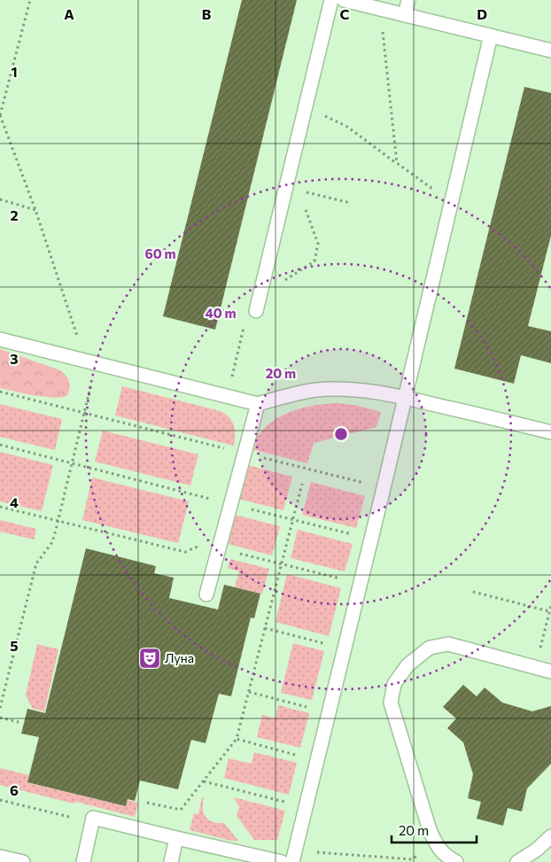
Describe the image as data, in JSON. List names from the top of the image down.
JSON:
{
  "places": {
    "theatre": ["Луна"]
  },
  "scale_bar": "20 m",
  "grid": {
    "columns": [
      "A",
      "B",
      "C",
      "D"
    ],
    "rows": [
      "1",
      "2",
      "3",
      "4",
      "5",
      "6"
    ]
  },
  "rings": ["60 m", "40 m", "20 m"]
}
